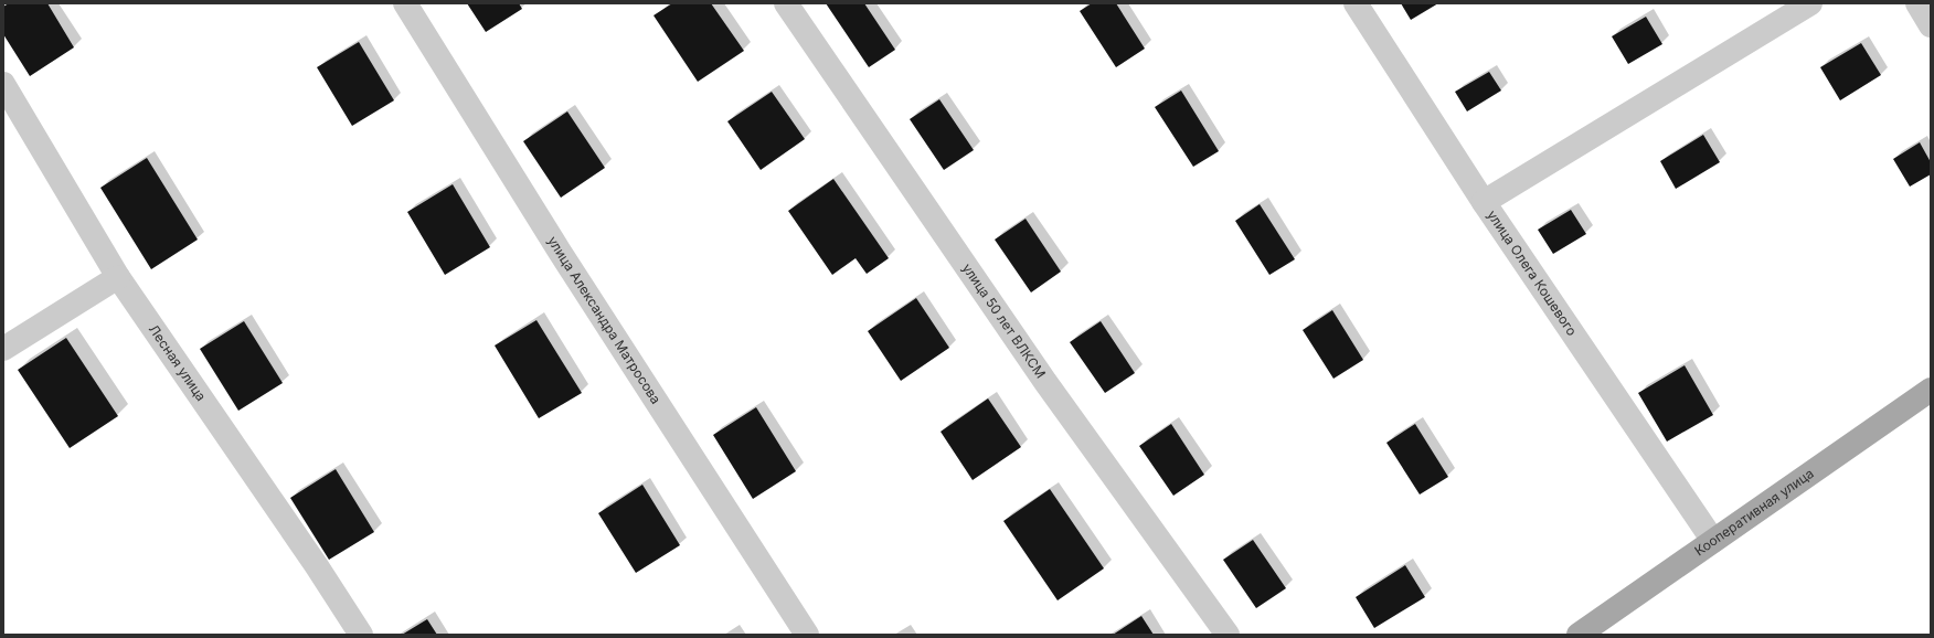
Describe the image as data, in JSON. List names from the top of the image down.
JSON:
{
  "streets": {
    "main road": ["Кооперативная улица"],
    "street": [
      "улица Олега Кошевого",
      "улица Александра Матросова",
      "улица 50 лет ВЛКСМ",
      "Лесная улица"
    ]
  },
  "crossings": [
    ["улица Олега Кошевого", "Кооперативная улица"]
  ]
}
